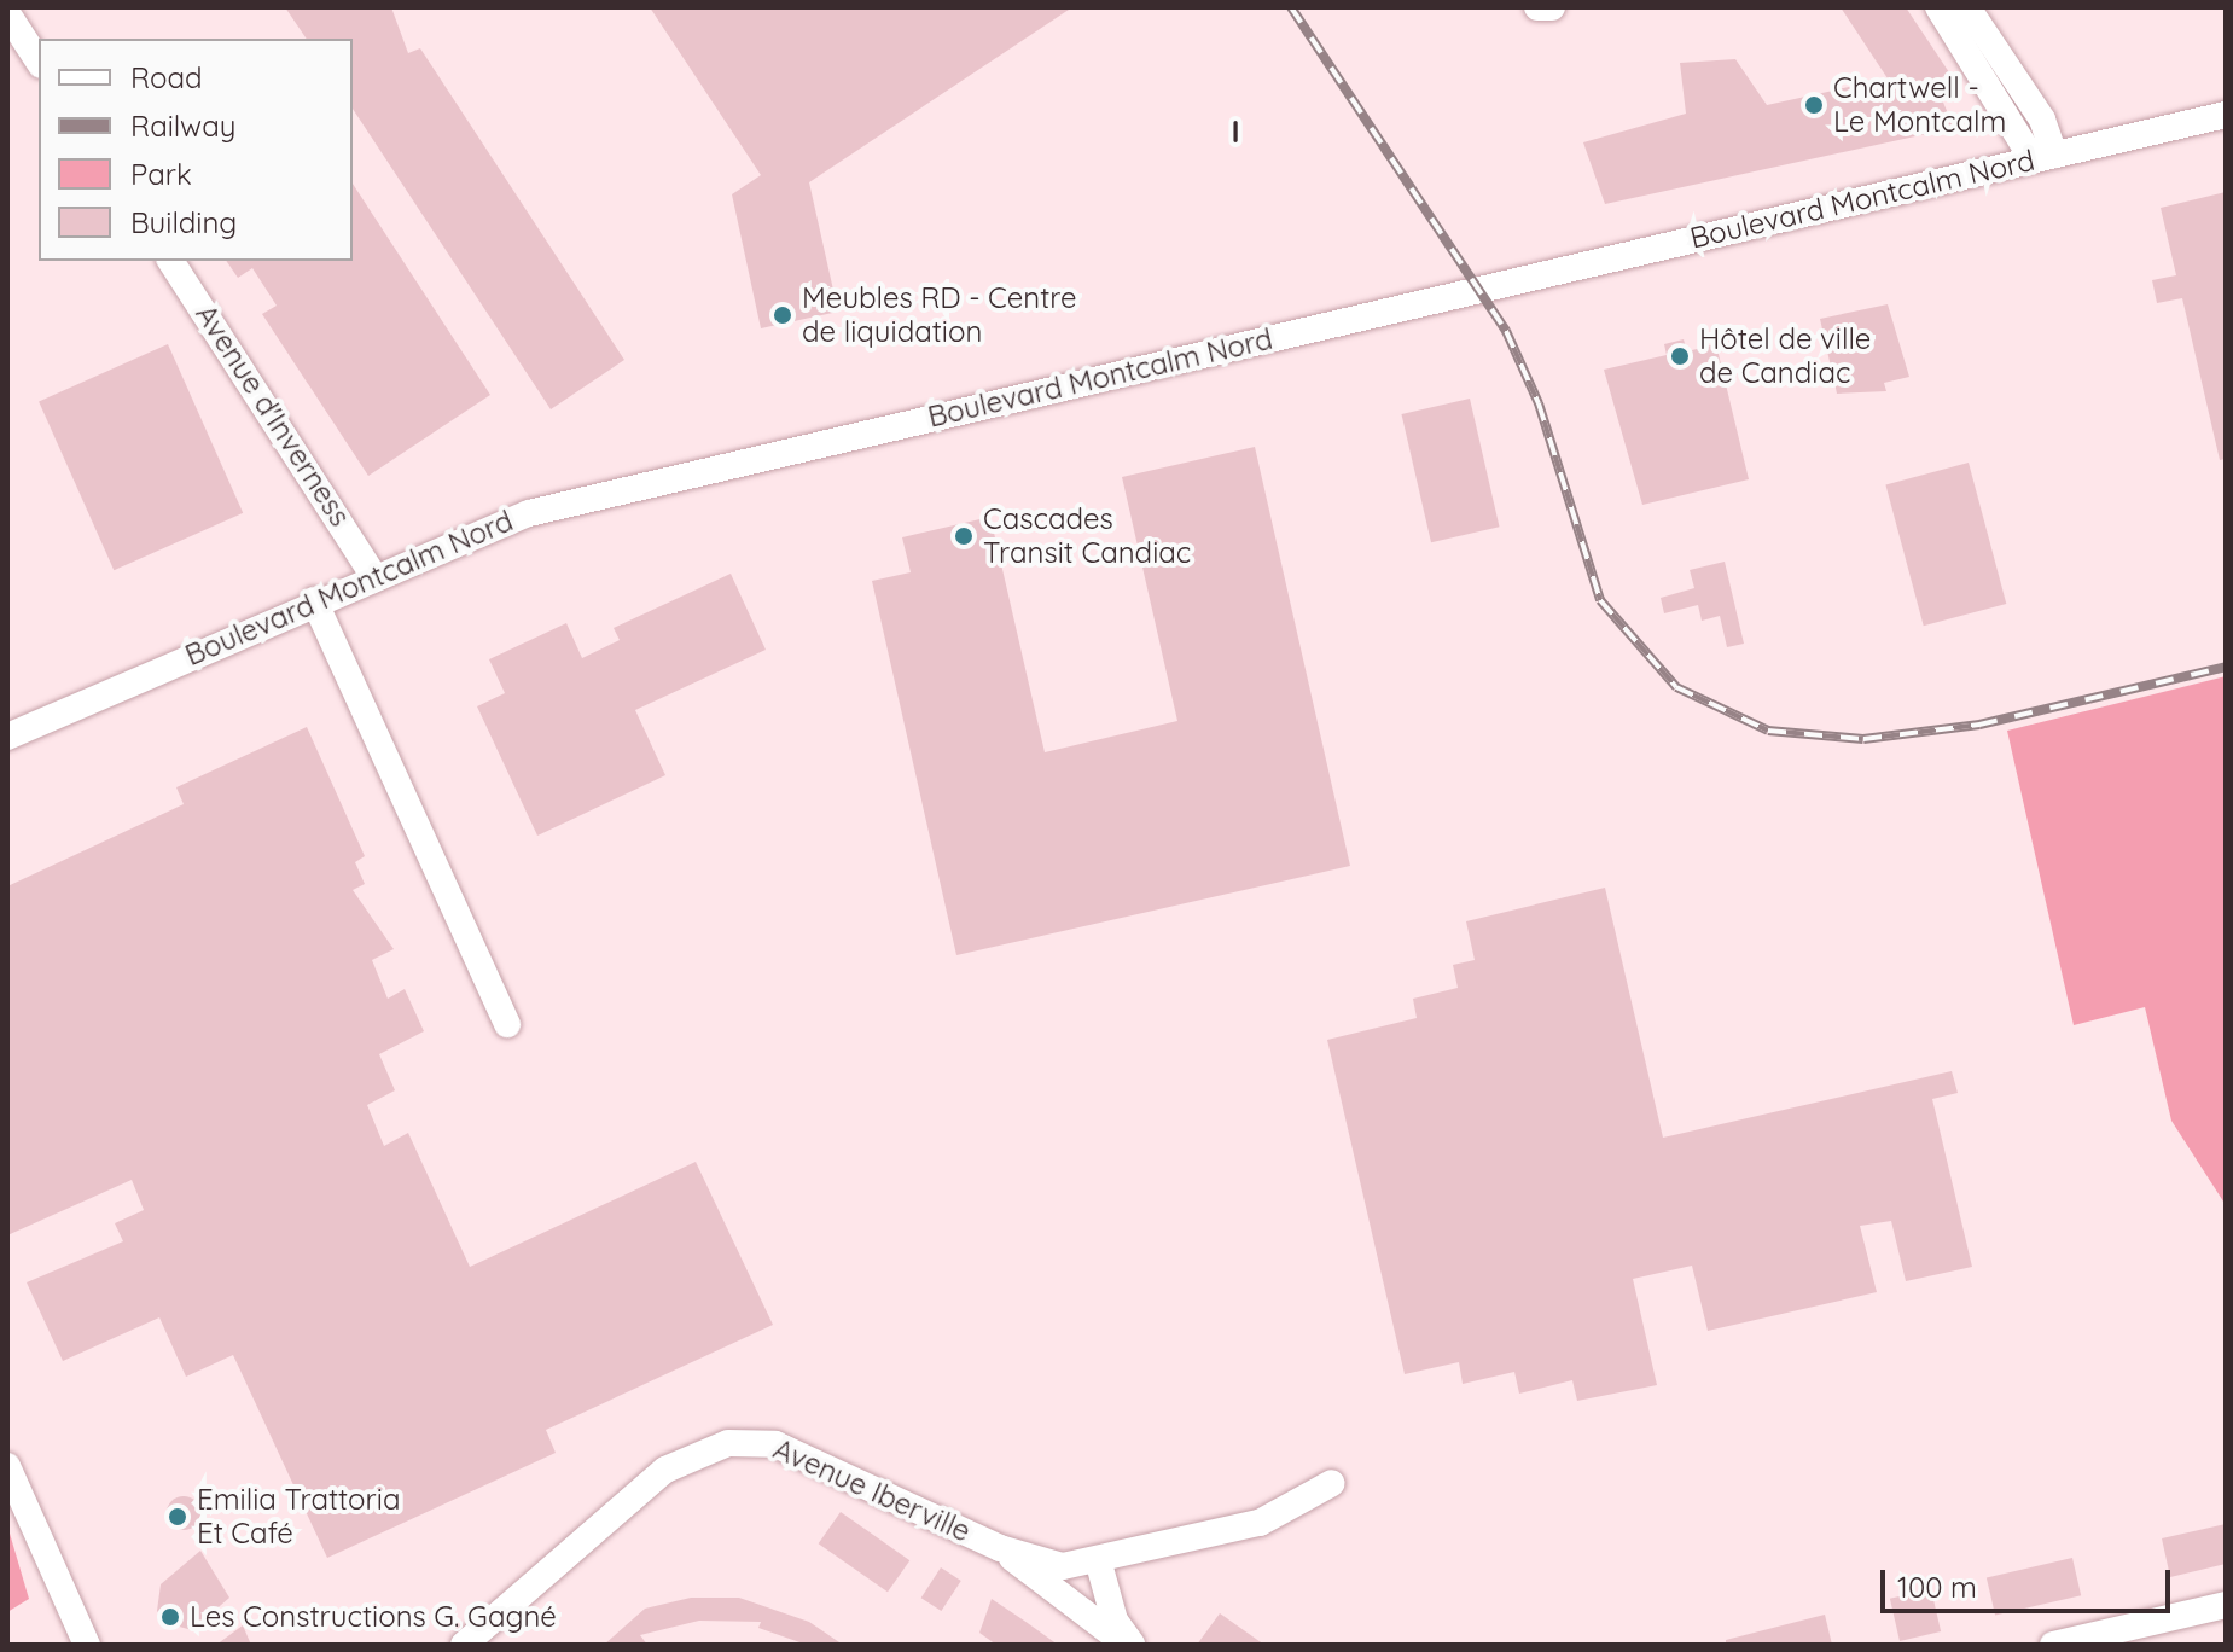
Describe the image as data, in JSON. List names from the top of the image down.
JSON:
{
  "streets": {
    "street": ["Boulevard Montcalm Nord", "Avenue d'Inverness", "Avenue Iberville"]
  },
  "crossings": [
    ["Boulevard Montcalm Nord", "Avenue d'Inverness"]
  ],
  "districts": ["I"],
  "places": [
    "Chartwell - Le Montcalm",
    "Meubles RD - Centre de liquidation",
    "Hôtel de ville de Candiac",
    "Cascades Transit Candiac",
    "Emilia Trattoria Et Café",
    "Les Constructions G. Gagné"
  ],
  "legend": [
    "Road",
    "Railway",
    "Park",
    "Building"
  ],
  "scale_bar": "100 m"
}
